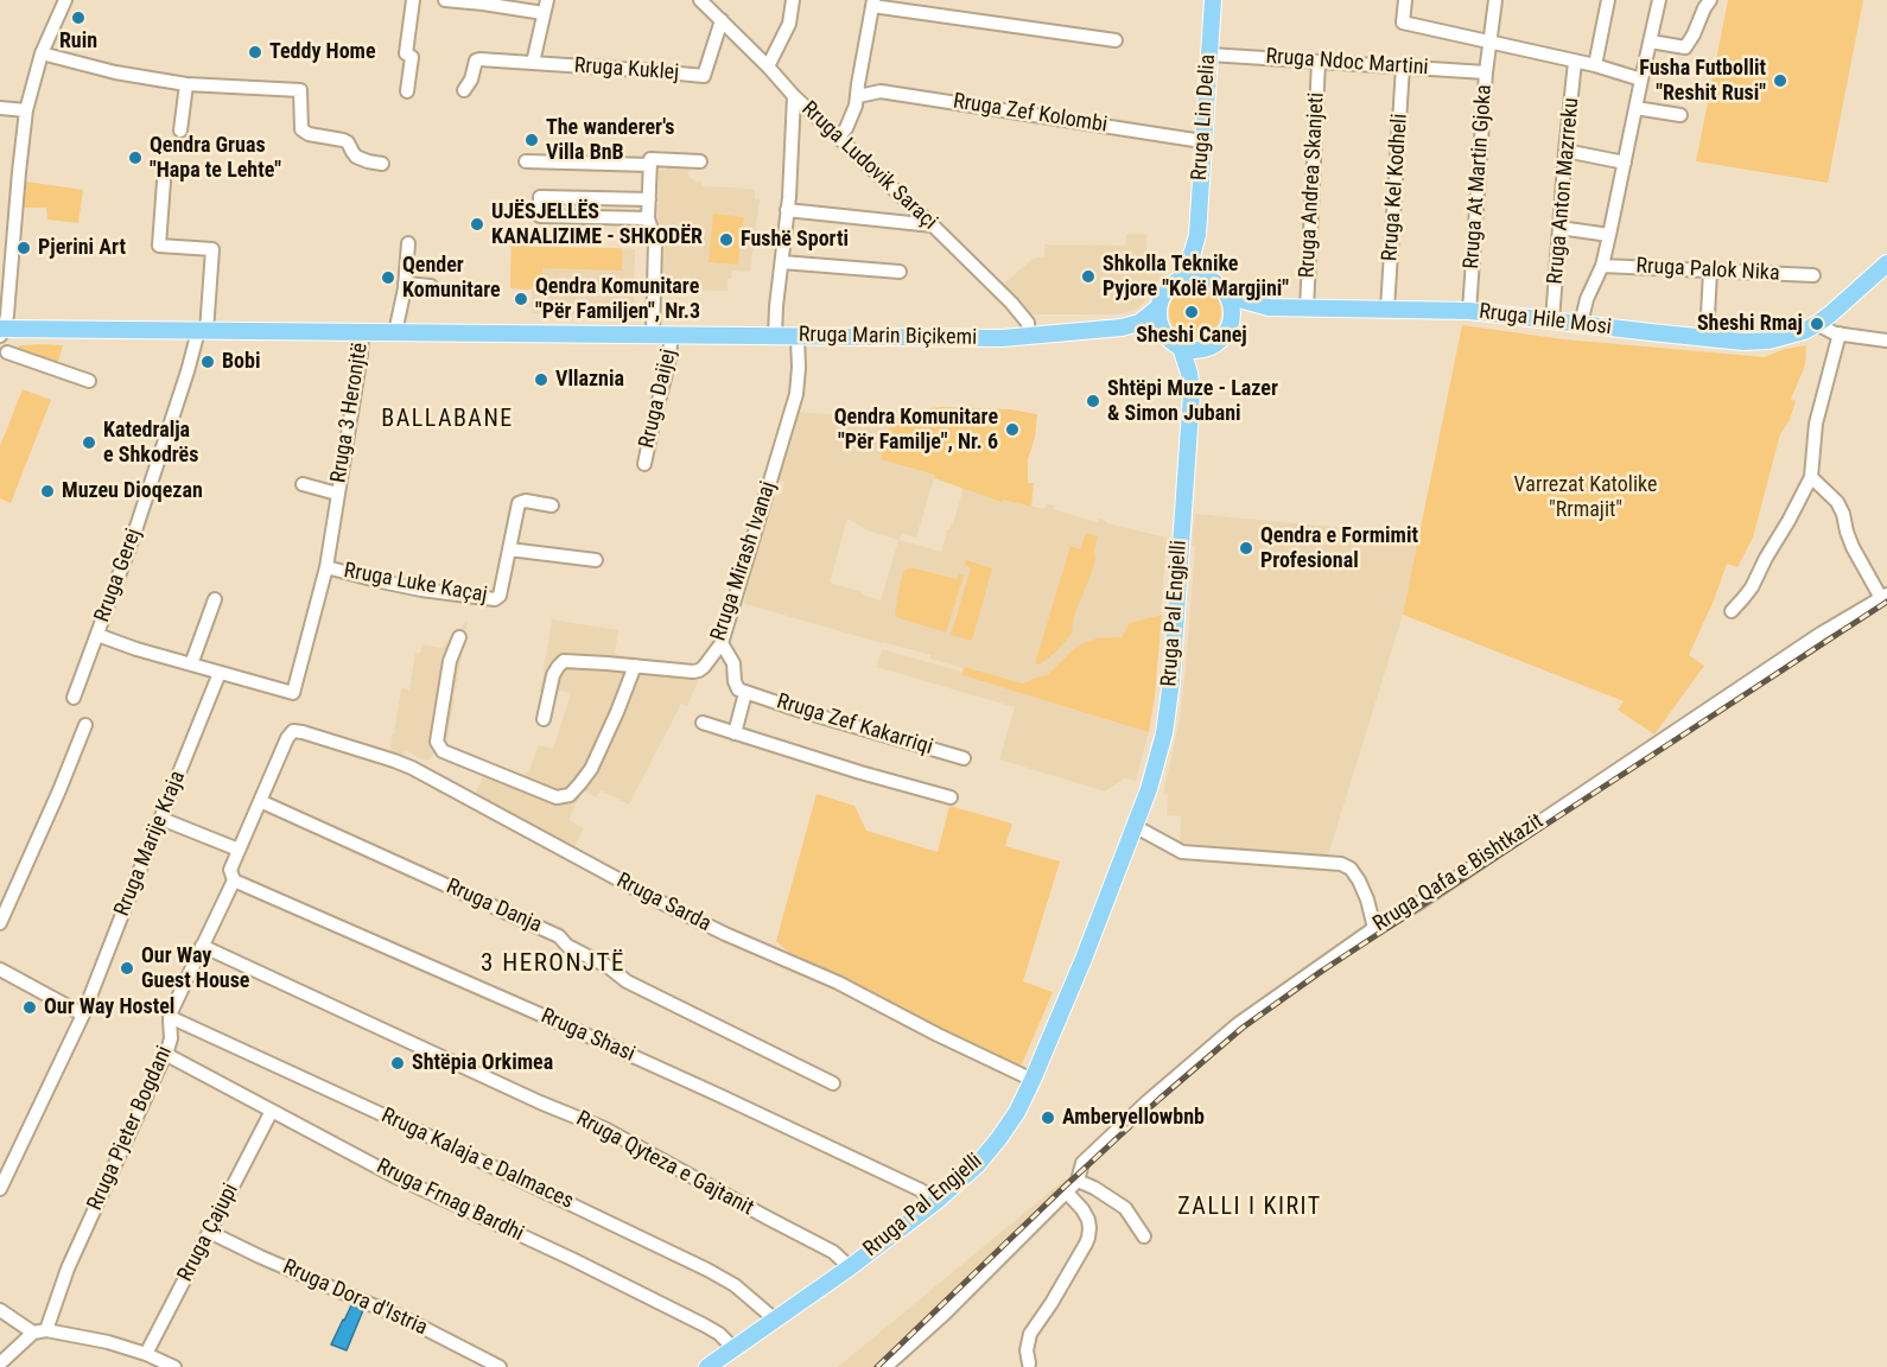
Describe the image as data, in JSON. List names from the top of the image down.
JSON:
{
  "streets": {
    "main road": [
      "Rruga Lin Delia",
      "Rruga Hile Mosi",
      "Rruga Marin Biçikemi",
      "Rruga Pal Engjelli"
    ],
    "street": [
      "Rruga Ndoc Martini",
      "Rruga Kuklej",
      "Rruga Zef Kolombi",
      "Rruga Ludovik Saraçi",
      "Rruga At Martin Gjoka",
      "Rruga Andrea Skanjeti",
      "Rruga Kel Kodheli",
      "Rruga Anton Mazrreku",
      "Rruga Palok Nika",
      "Rruga Daijej",
      "Rruga 3 Heronjtë",
      "Rruga Mirash Ivanaj",
      "Rruga Gerej",
      "Rruga Luke Kaçaj",
      "Rruga Zef Kakarriqi",
      "Rruga Marije Kraja",
      "Rruga Qafa e Bishtkazit",
      "Rruga Sarda",
      "Rruga Danja",
      "Rruga Shasi",
      "Rruga Pjeter Bogdani",
      "Rruga Kalaja e Dalmaces",
      "Rruga Qyteza e Gajtanit",
      "Rruga Frnag Bardhi",
      "Rruga Çajupi",
      "Rruga Dora d'Istria"
    ]
  },
  "crossings": [
    ["Rruga Ndoc Martini", "Rruga Lin Delia"],
    ["Rruga Ndoc Martini", "Rruga At Martin Gjoka"],
    ["Rruga Ndoc Martini", "Rruga Andrea Skanjeti"],
    ["Rruga Ndoc Martini", "Rruga Kel Kodheli"],
    ["Rruga Kuklej", "Rruga Ludovik Saraçi"],
    ["Rruga Zef Kolombi", "Rruga Lin Delia"],
    ["Rruga Lin Delia", "Rruga Hile Mosi"],
    ["Rruga Lin Delia", "Rruga Marin Biçikemi"],
    ["Rruga Lin Delia", "Rruga Pal Engjelli"],
    ["Rruga Ludovik Saraçi", "Rruga Marin Biçikemi"],
    ["Rruga At Martin Gjoka", "Rruga Hile Mosi"],
    ["Rruga Andrea Skanjeti", "Rruga Hile Mosi"],
    ["Rruga Kel Kodheli", "Rruga Hile Mosi"],
    ["Rruga Anton Mazrreku", "Rruga Hile Mosi"],
    ["Rruga Palok Nika", "Rruga Hile Mosi"],
    ["Rruga Hile Mosi", "Rruga Marin Biçikemi"],
    ["Rruga Hile Mosi", "Rruga Pal Engjelli"],
    ["Rruga Marin Biçikemi", "Rruga Daijej"],
    ["Rruga Marin Biçikemi", "Rruga 3 Heronjtë"],
    ["Rruga Marin Biçikemi", "Rruga Mirash Ivanaj"],
    ["Rruga Marin Biçikemi", "Rruga Gerej"],
    ["Rruga Marin Biçikemi", "Rruga Pal Engjelli"],
    ["Rruga 3 Heronjtë", "Rruga Luke Kaçaj"],
    ["Rruga 3 Heronjtë", "Rruga Marije Kraja"],
    ["Rruga Pal Engjelli", "Rruga Sarda"],
    ["Rruga Pal Engjelli", "Rruga Shasi"],
    ["Rruga Pal Engjelli", "Rruga Kalaja e Dalmaces"],
    ["Rruga Pal Engjelli", "Rruga Qyteza e Gajtanit"],
    ["Rruga Pal Engjelli", "Rruga Frnag Bardhi"],
    ["Rruga Sarda", "Rruga Pjeter Bogdani"],
    ["Rruga Danja", "Rruga Pjeter Bogdani"],
    ["Rruga Shasi", "Rruga Pjeter Bogdani"],
    ["Rruga Pjeter Bogdani", "Rruga Kalaja e Dalmaces"],
    ["Rruga Pjeter Bogdani", "Rruga Qyteza e Gajtanit"],
    ["Rruga Pjeter Bogdani", "Rruga Frnag Bardhi"],
    ["Rruga Frnag Bardhi", "Rruga Çajupi"],
    ["Rruga Çajupi", "Rruga Dora d'Istria"]
  ],
  "districts": ["BALLABANE", "3 HERONJTË", "ZALLI I KIRIT"],
  "parks": ["Varrezat Katolike \"Rrmajit\""],
  "places": [
    "Ruin",
    "Teddy Home",
    "Fusha Futbollit \"Reshit Rusi\"",
    "The wanderer's Villa BnB",
    "Qendra Gruas \"Hapa te Lehte\"",
    "UJËSJELLËS KANALIZIME - SHKODËR",
    "Fushë Sporti",
    "Pjerini Art",
    "Shkolla Teknike Pyjore \"Kolë Margjini\"",
    "Qender Komunitare",
    "Qendra Komunitare \"Për Familjen\", Nr.3",
    "Sheshi Canej",
    "Sheshi Rmaj",
    "Bobi",
    "Vllaznia",
    "Shtëpi Muze - Lazer & Simon Jubani",
    "Qendra Komunitare \"Për Familje\", Nr. 6",
    "Katedralja e Shkodrës",
    "Muzeu Dioqezan",
    "Qendra e Formimit Profesional",
    "Our Way Guest House",
    "Our Way Hostel",
    "Shtëpia Orkimea",
    "Amberyellowbnb"
  ]
}
